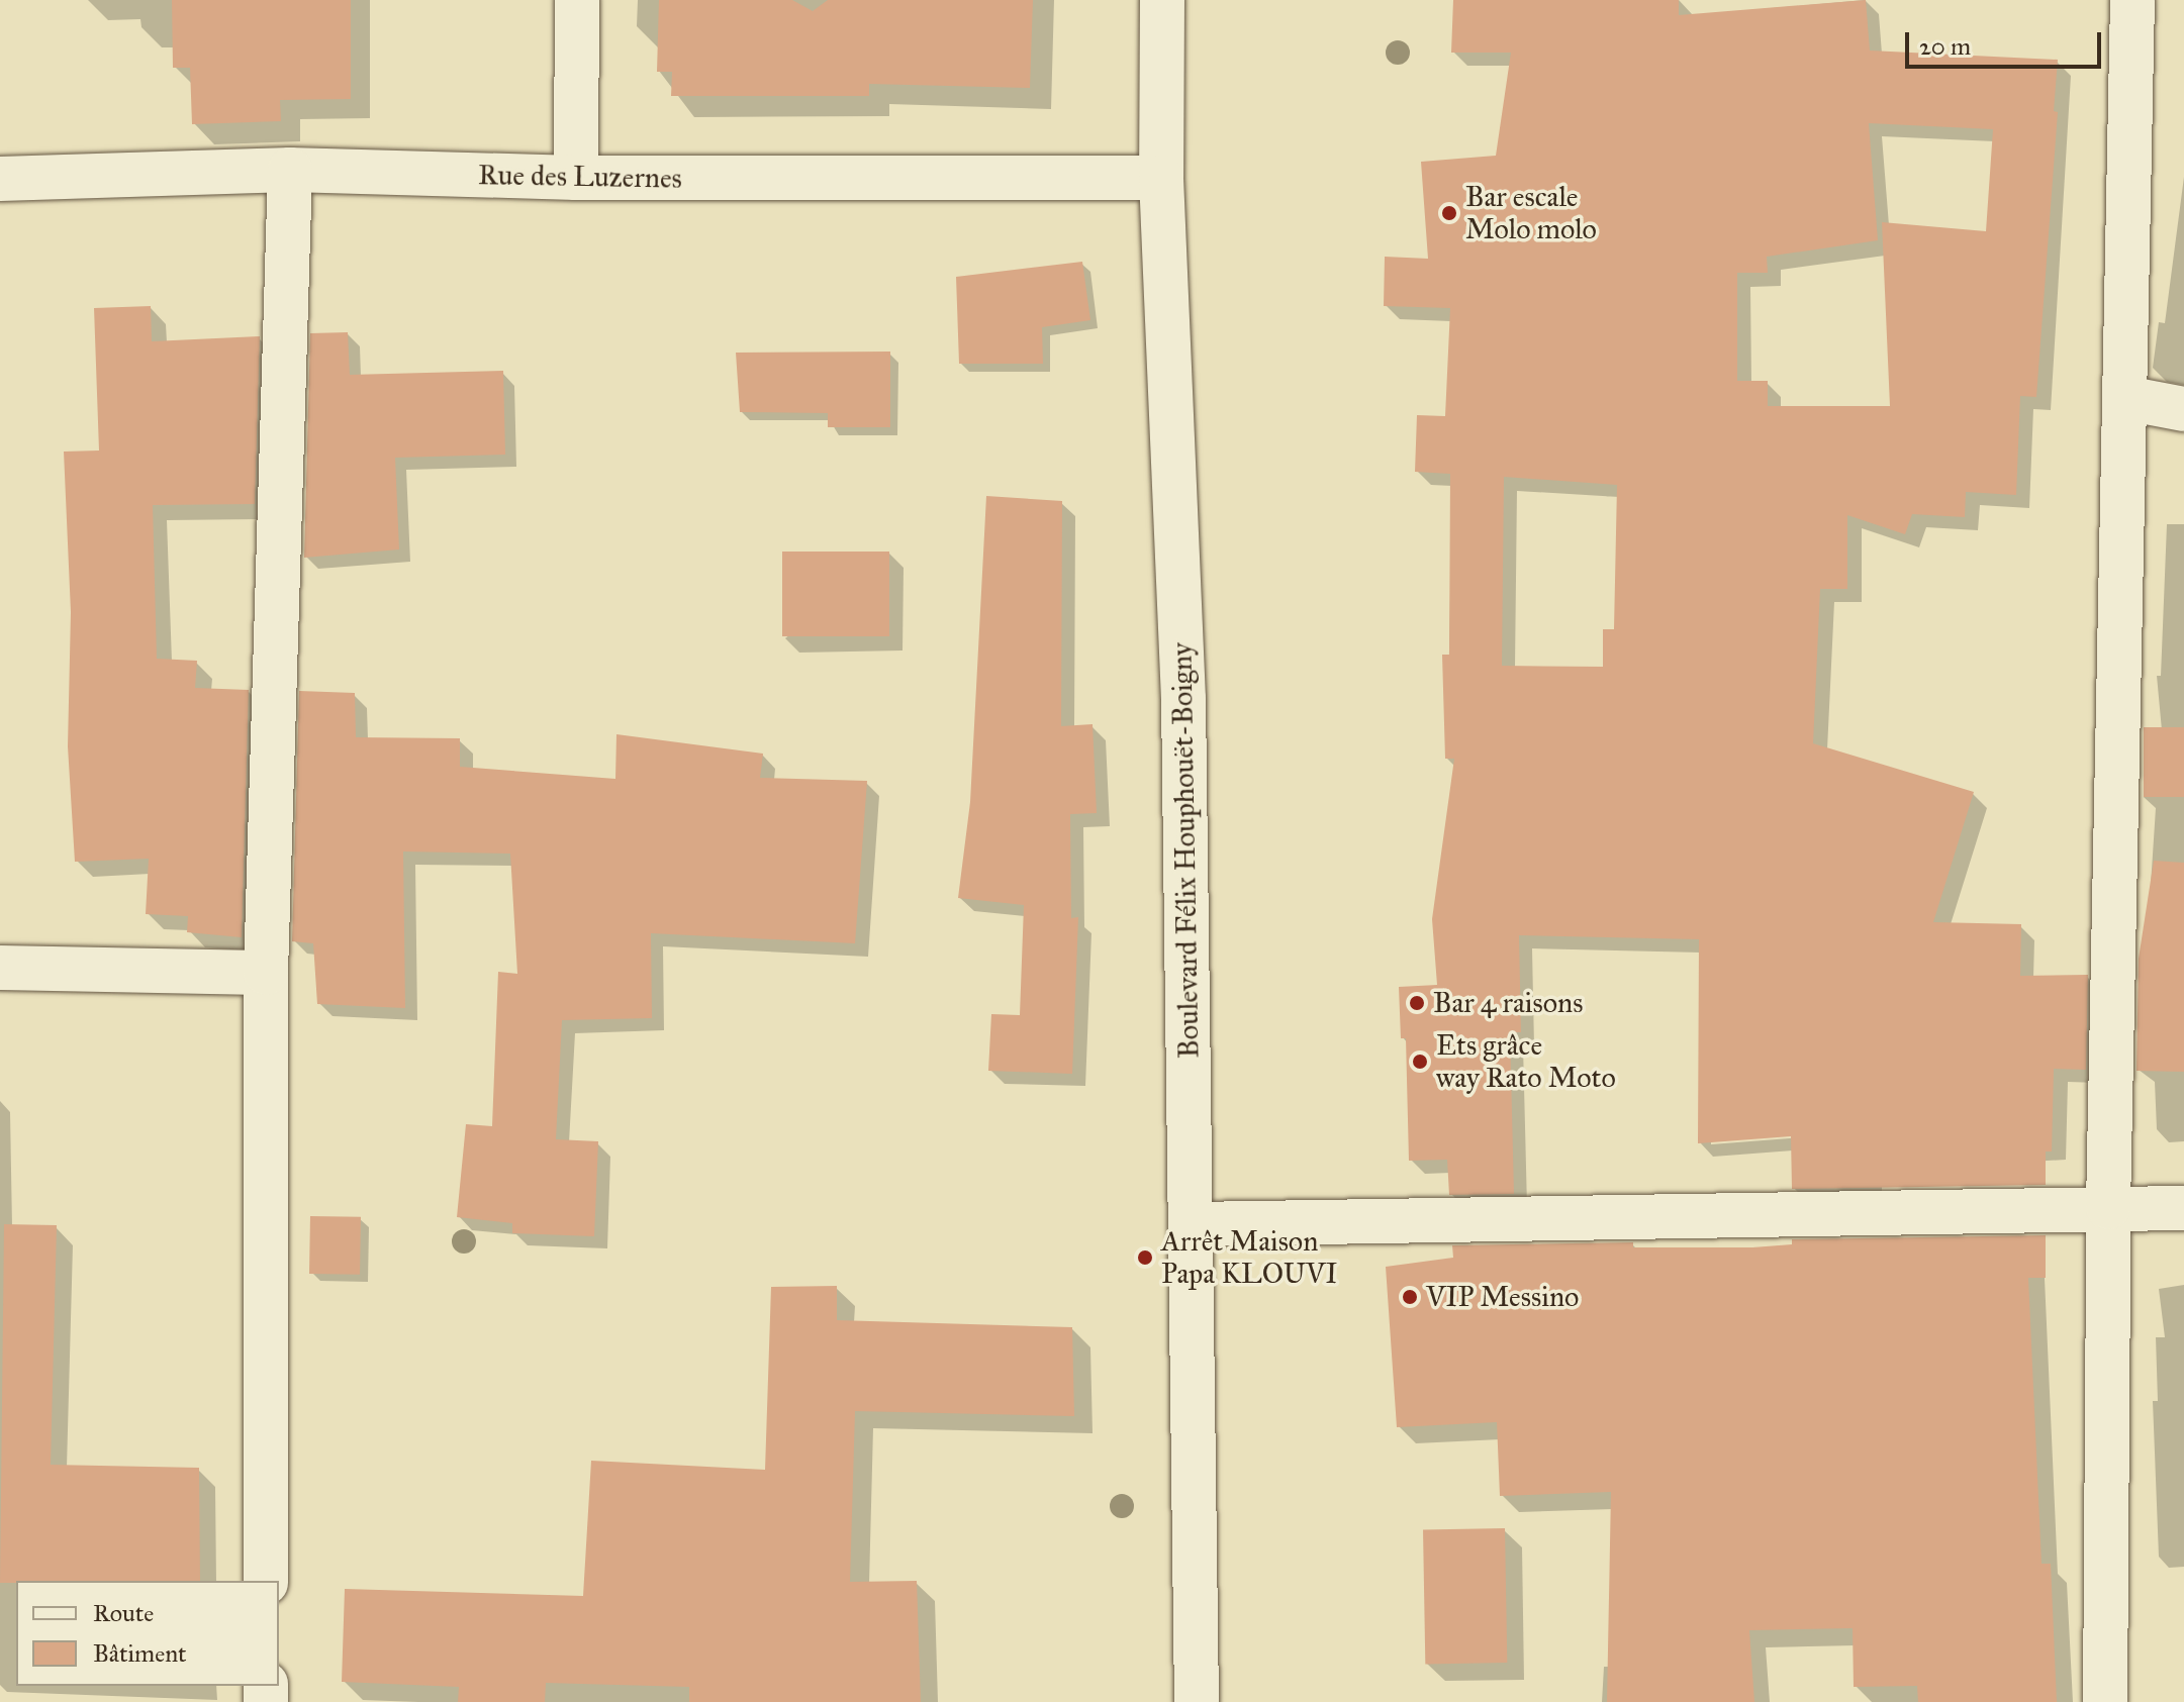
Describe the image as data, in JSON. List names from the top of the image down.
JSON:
{
  "streets": {
    "street": ["Rue des Luzernes", "Boulevard Félix Houphouët-Boigny"]
  },
  "crossings": [
    ["Rue des Luzernes", "Boulevard Félix Houphouët-Boigny"]
  ],
  "places": [
    "Bar escale Molo molo",
    "Bar 4 raisons",
    "Ets grâce way Rato Moto",
    "Arrêt Maison Papa KLOUVI",
    "VIP Messino"
  ],
  "legend": ["Route", "Bâtiment"],
  "scale_bar": "20 m"
}
